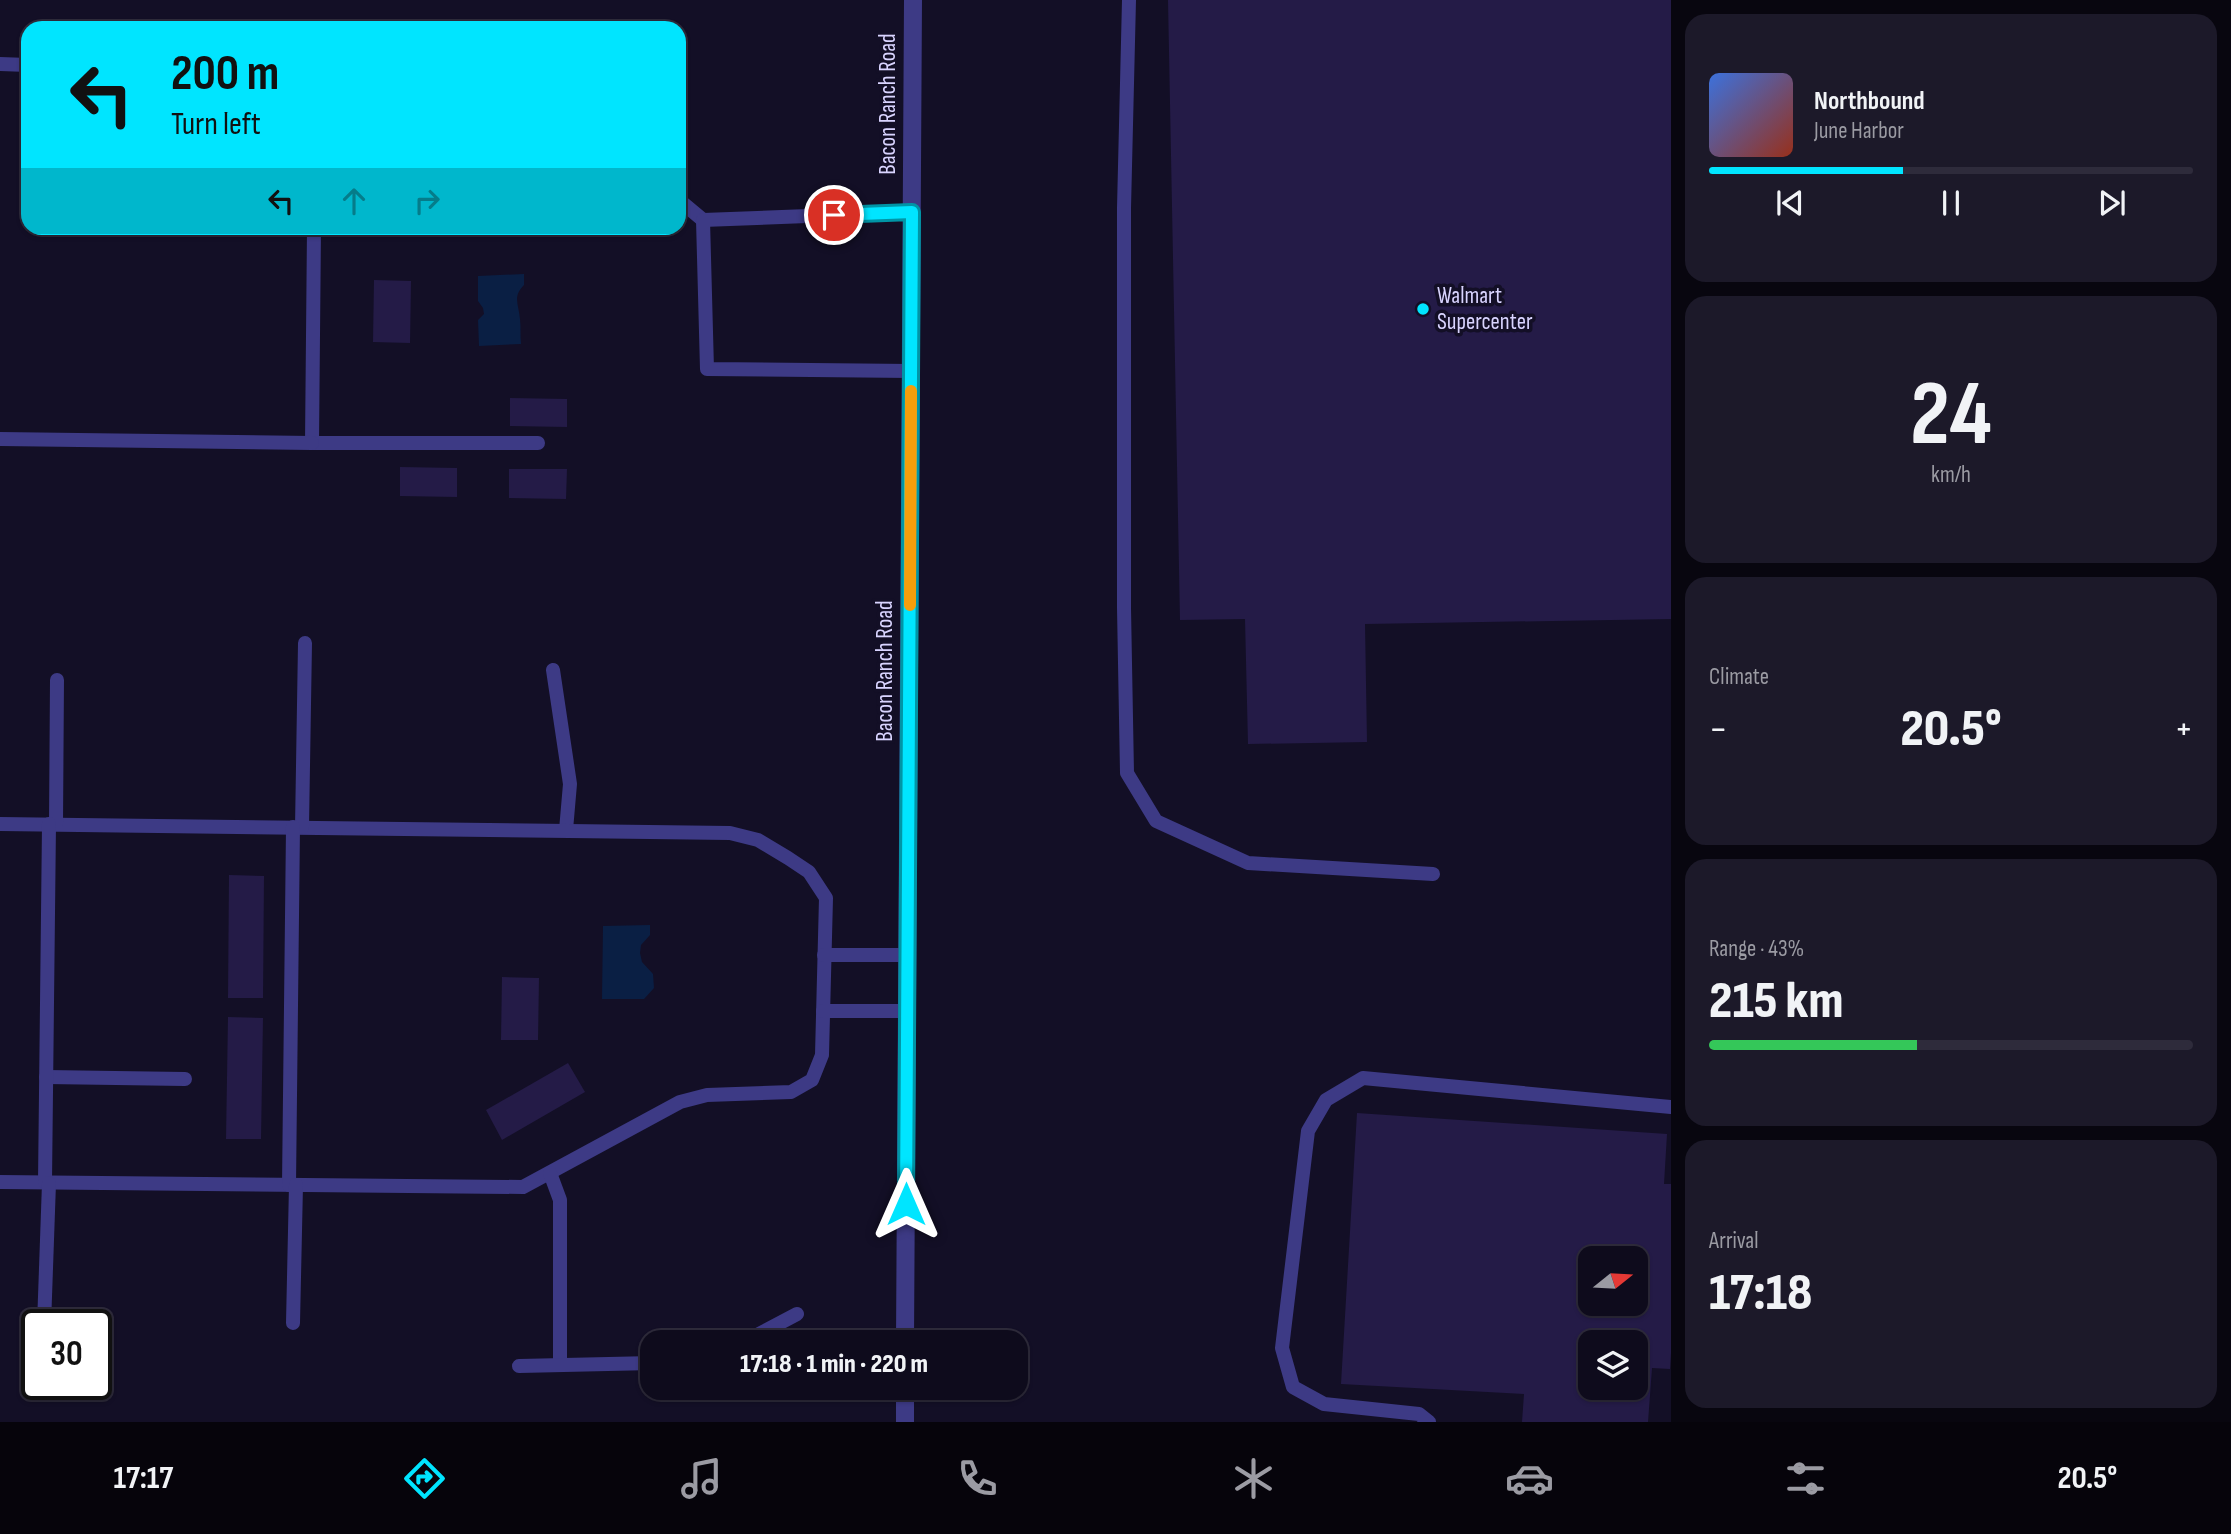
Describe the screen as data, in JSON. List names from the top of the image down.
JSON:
{
  "streets": {
    "street": ["Bacon Ranch Road"]
  },
  "places": ["Walmart Supercenter"],
  "north": "right",
  "page": {
    "turn": ["200 m", "Turn left"],
    "song": ["Northbound", "June Harbor"],
    "tile": [
      ["24", "km/h"],
      "Climate",
      ["Range · 43%", "215 km"],
      ["Arrival", "17:18"]
    ],
    "heat": ["−", "20.5°", "+"],
    "limit": "30",
    "trip": "17:18 · 1 min · 220 m",
    "tabs": ["17:17", "20.5°"]
  }
}
